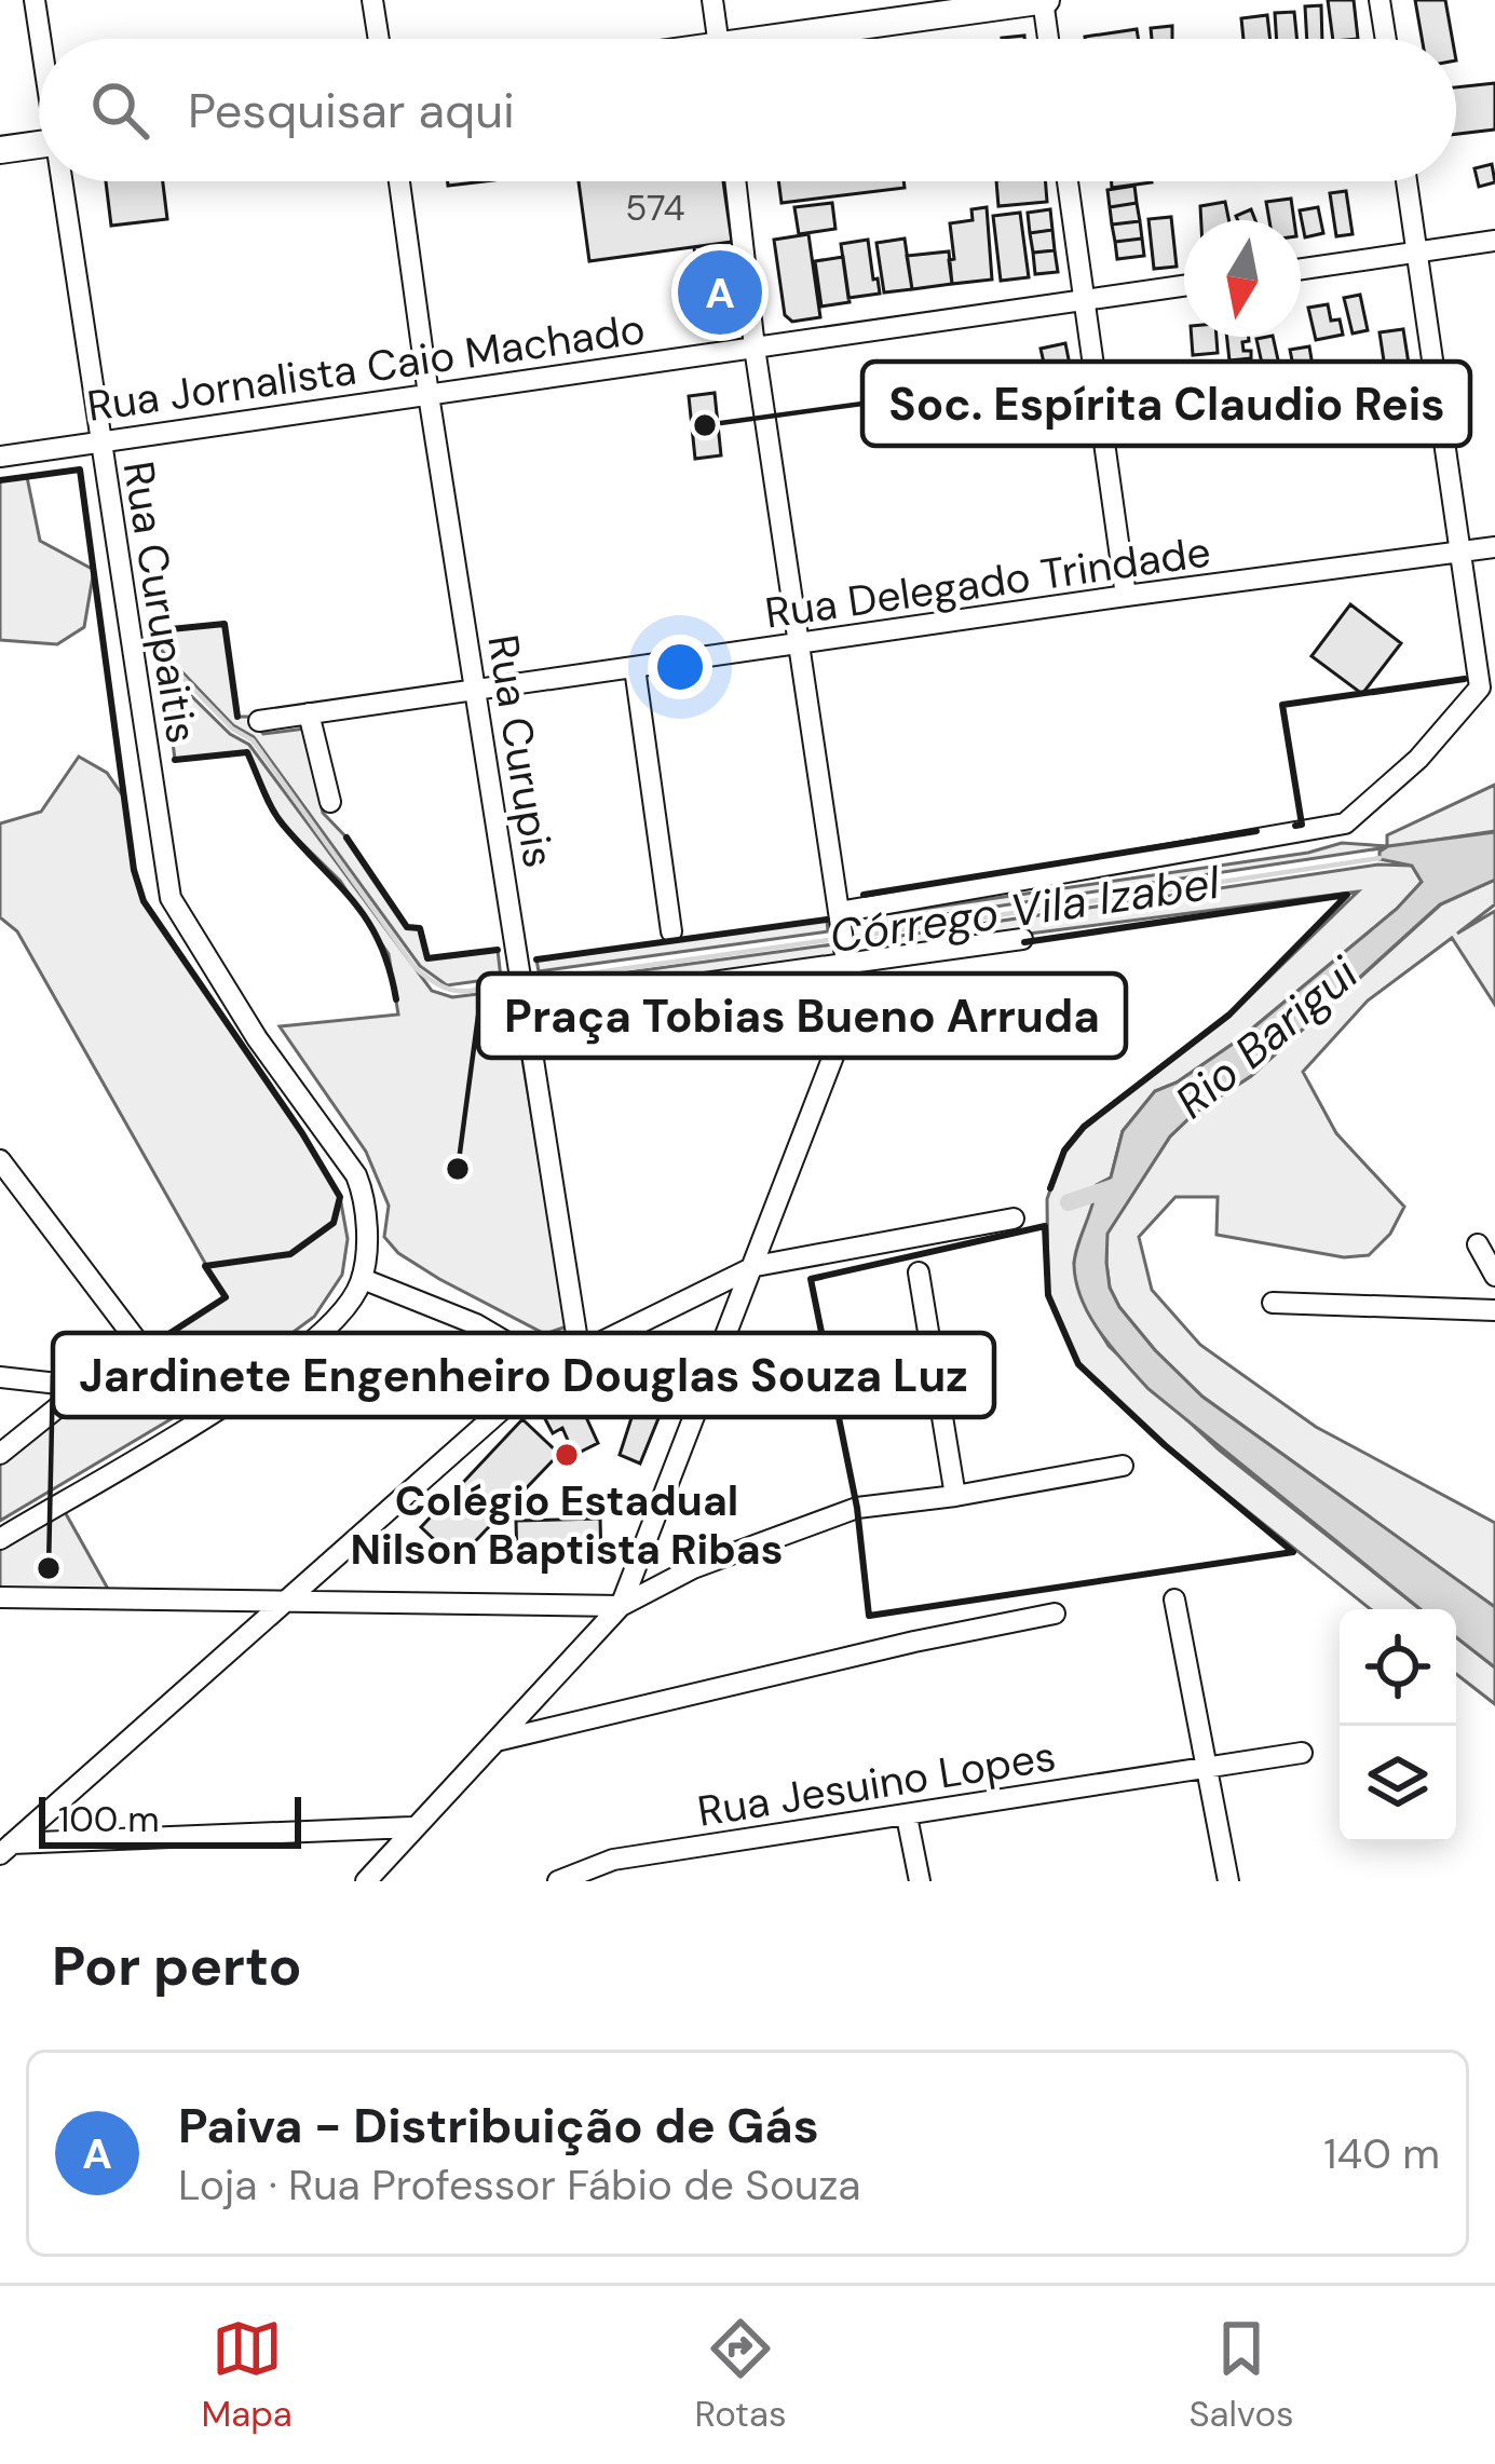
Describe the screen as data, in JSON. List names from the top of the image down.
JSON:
{
  "streets": {
    "street": [
      "Rua Jornalista Caio Machado",
      "Rua Delegado Trindade",
      "Rua Curupaitis",
      "Rua Curupis",
      "Rua Jesuino Lopes"
    ]
  },
  "crossings": [
    ["Rua Jornalista Caio Machado", "Rua Curupaitis"],
    ["Rua Jornalista Caio Machado", "Rua Curupis"],
    ["Rua Delegado Trindade", "Rua Curupis"]
  ],
  "water": ["Córrego Vila Izabel", "Rio Barigui"],
  "places": [
    "Soc. Espírita Claudio Reis",
    "Praça Tobias Bueno Arruda",
    "Colégio Estadual Nilson Baptista Ribas",
    "Jardinete Engenheiro Douglas Souza Luz"
  ],
  "house_numbers": ["574"],
  "scale_bar": "100 m",
  "north": "bottom",
  "page": {
    "search": "Pesquisar aqui",
    "pins": "A",
    "scale": "100 m",
    "heading": "Por perto",
    "list": [
      {
        "mark": "A",
        "name": "Paiva - Distribuição de Gás",
        "note": "Loja · Rua Professor Fábio de Souza",
        "value": "140 m"
      }
    ],
    "nav": ["Mapa", "Rotas", "Salvos"]
  }
}
